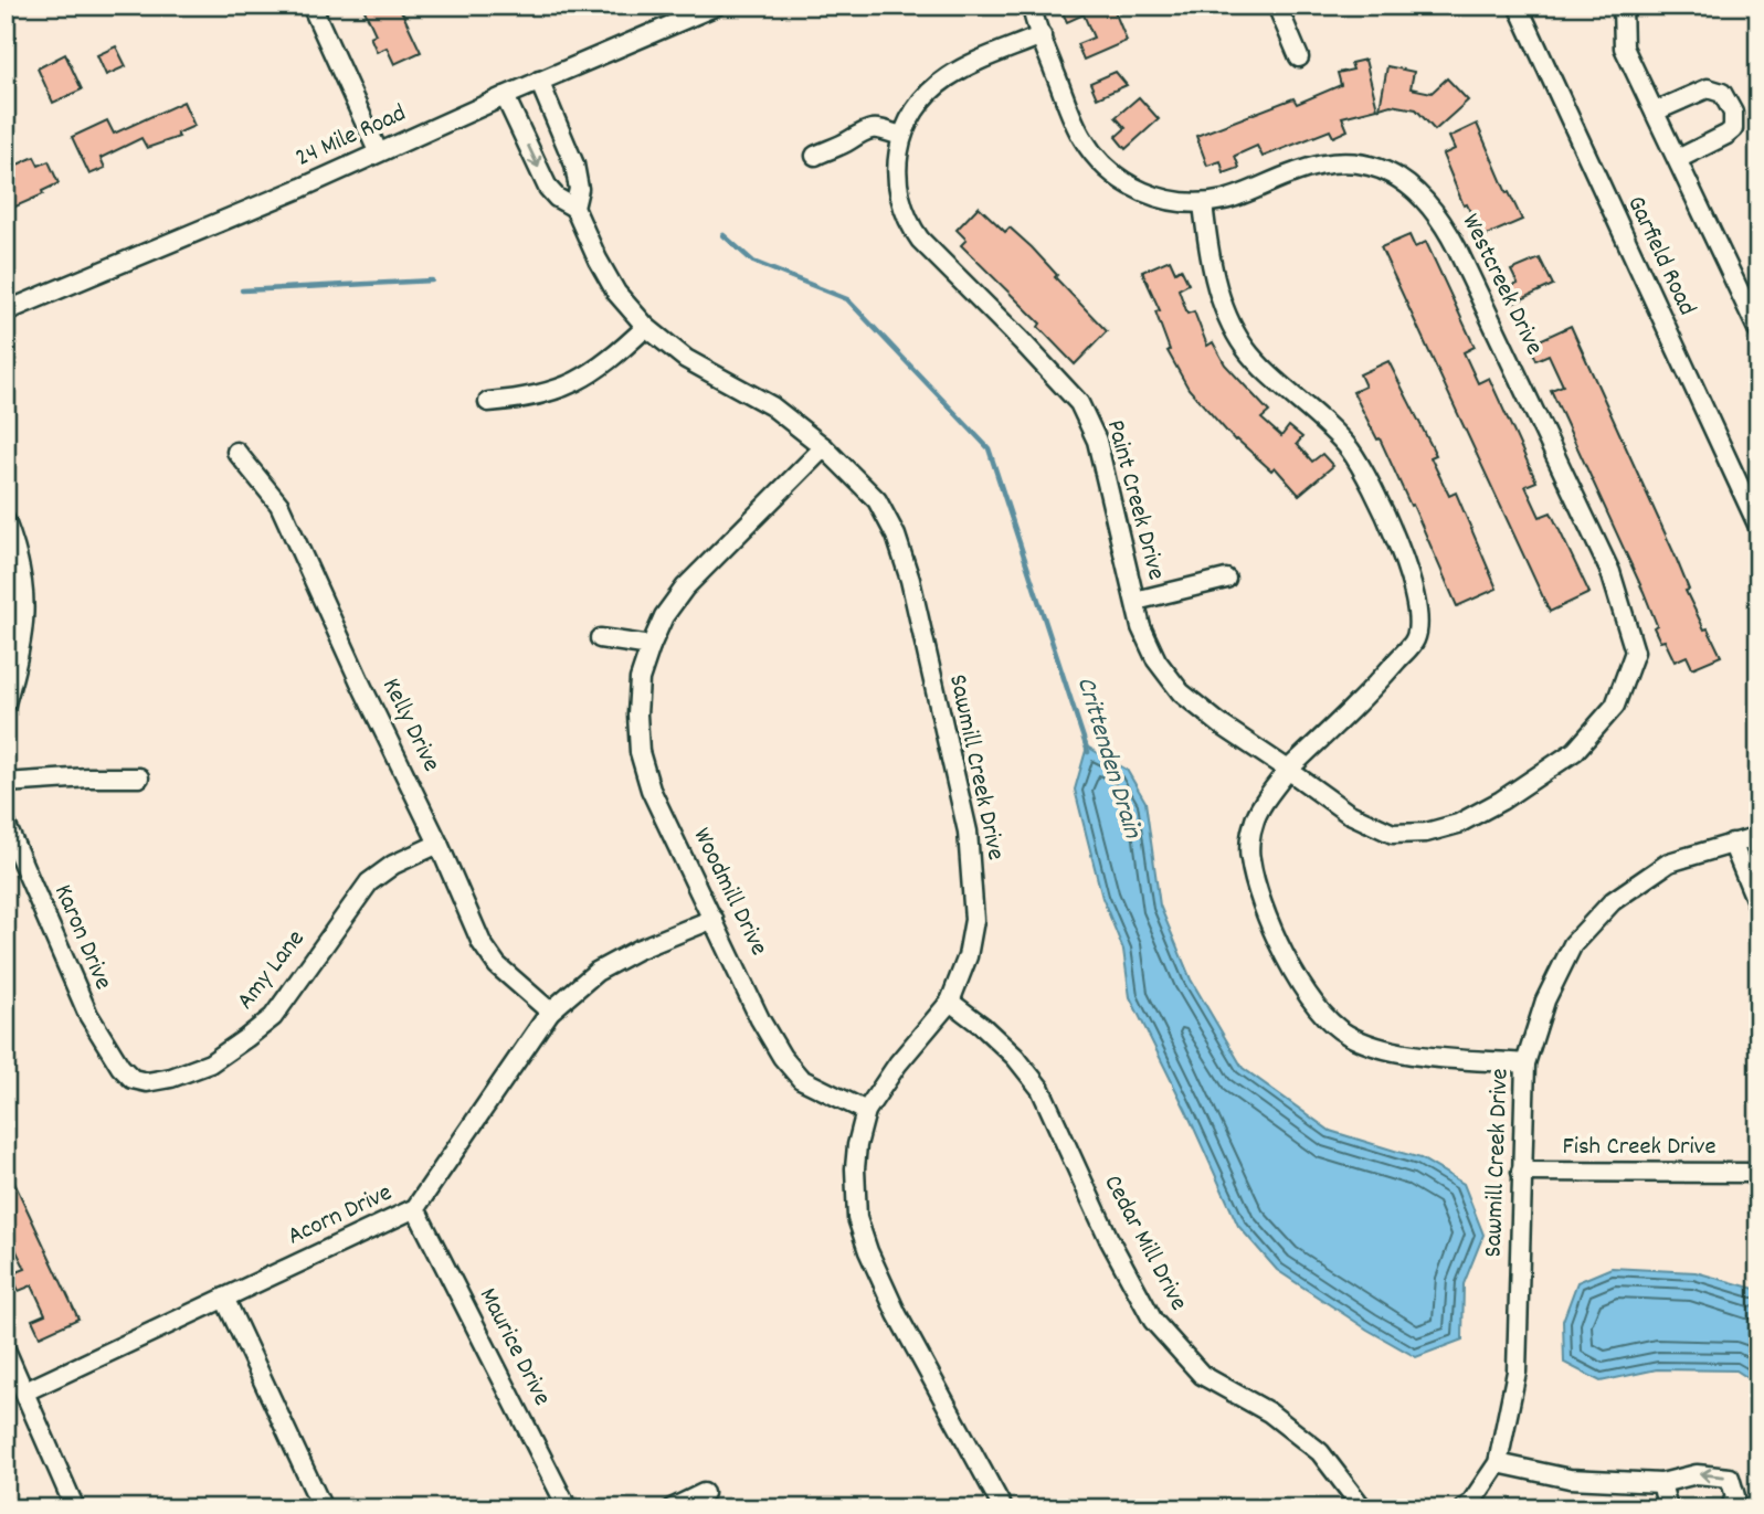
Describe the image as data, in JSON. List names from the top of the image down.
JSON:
{
  "streets": {
    "street": [
      "24 Mile Road",
      "Garfield Road",
      "Westcreek Drive",
      "Paint Creek Drive",
      "Kelly Drive",
      "Sawmill Creek Drive",
      "Woodmill Drive",
      "Karon Drive",
      "Amy Lane",
      "Fish Creek Drive",
      "Acorn Drive",
      "Cedar Mill Drive",
      "Maurice Drive"
    ]
  },
  "crossings": [
    ["24 Mile Road", "Sawmill Creek Drive"],
    ["Westcreek Drive", "Paint Creek Drive"],
    ["Kelly Drive", "Amy Lane"],
    ["Kelly Drive", "Acorn Drive"],
    ["Sawmill Creek Drive", "Woodmill Drive"],
    ["Sawmill Creek Drive", "Fish Creek Drive"],
    ["Sawmill Creek Drive", "Cedar Mill Drive"],
    ["Woodmill Drive", "Acorn Drive"],
    ["Karon Drive", "Amy Lane"],
    ["Acorn Drive", "Maurice Drive"]
  ],
  "water": ["Crittenden Drain"]
}
